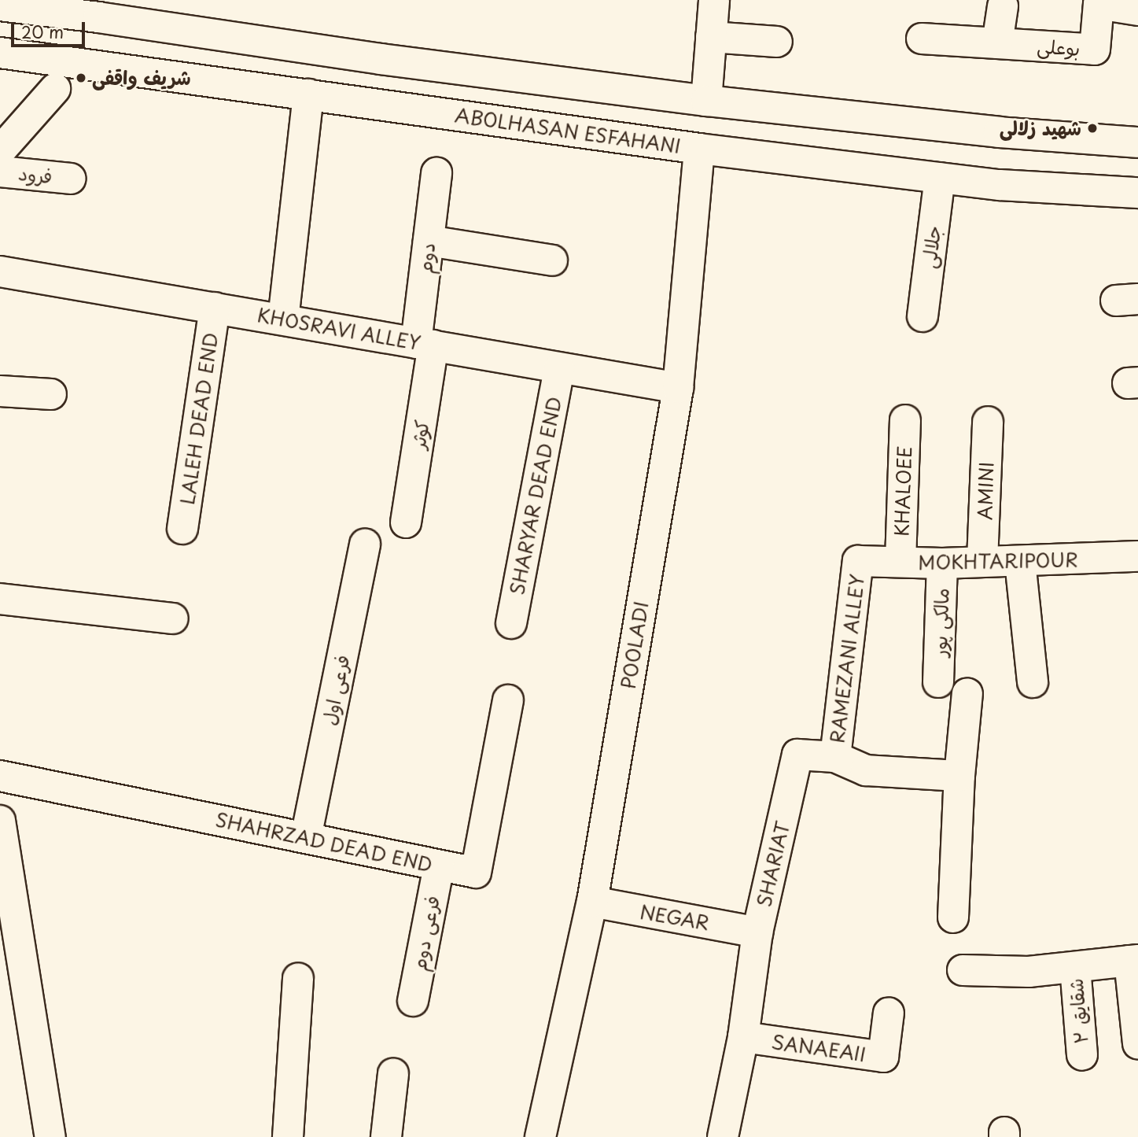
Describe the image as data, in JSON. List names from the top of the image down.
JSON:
{
  "streets": {
    "street": [
      "بوعلی",
      "ABOLHASAN ESFAHANI",
      "فرود",
      "جلالی",
      "دوم",
      "KHOSRAVI ALLEY",
      "LALEH DEAD END",
      "کوثر",
      "KHALOEE",
      "AMINI",
      "SHARYAR DEAD END",
      "MOKHTARIPOUR",
      "مالکی پور",
      "POOLADI",
      "RAMEZANI ALLEY",
      "فرعی اول",
      "SHAHRZAD DEAD END",
      "SHARIAT",
      "NEGAR",
      "فرعی دوم",
      "شقایق ۲",
      "SANAEAII"
    ]
  },
  "crossings": [
    ["ABOLHASAN ESFAHANI", "جلالی"],
    ["ABOLHASAN ESFAHANI", "POOLADI"],
    ["دوم", "KHOSRAVI ALLEY"],
    ["دوم", "کوثر"],
    ["KHOSRAVI ALLEY", "LALEH DEAD END"],
    ["KHOSRAVI ALLEY", "کوثر"],
    ["KHOSRAVI ALLEY", "SHARYAR DEAD END"],
    ["KHOSRAVI ALLEY", "POOLADI"],
    ["KHALOEE", "MOKHTARIPOUR"],
    ["AMINI", "MOKHTARIPOUR"],
    ["MOKHTARIPOUR", "مالکی پور"],
    ["MOKHTARIPOUR", "RAMEZANI ALLEY"],
    ["POOLADI", "NEGAR"],
    ["RAMEZANI ALLEY", "SHARIAT"],
    ["فرعی اول", "SHAHRZAD DEAD END"],
    ["SHAHRZAD DEAD END", "فرعی دوم"],
    ["SHARIAT", "NEGAR"],
    ["SHARIAT", "SANAEAII"]
  ],
  "places": ["شریف واقفی", "شهید زلالی"],
  "scale_bar": "20 m"
}
